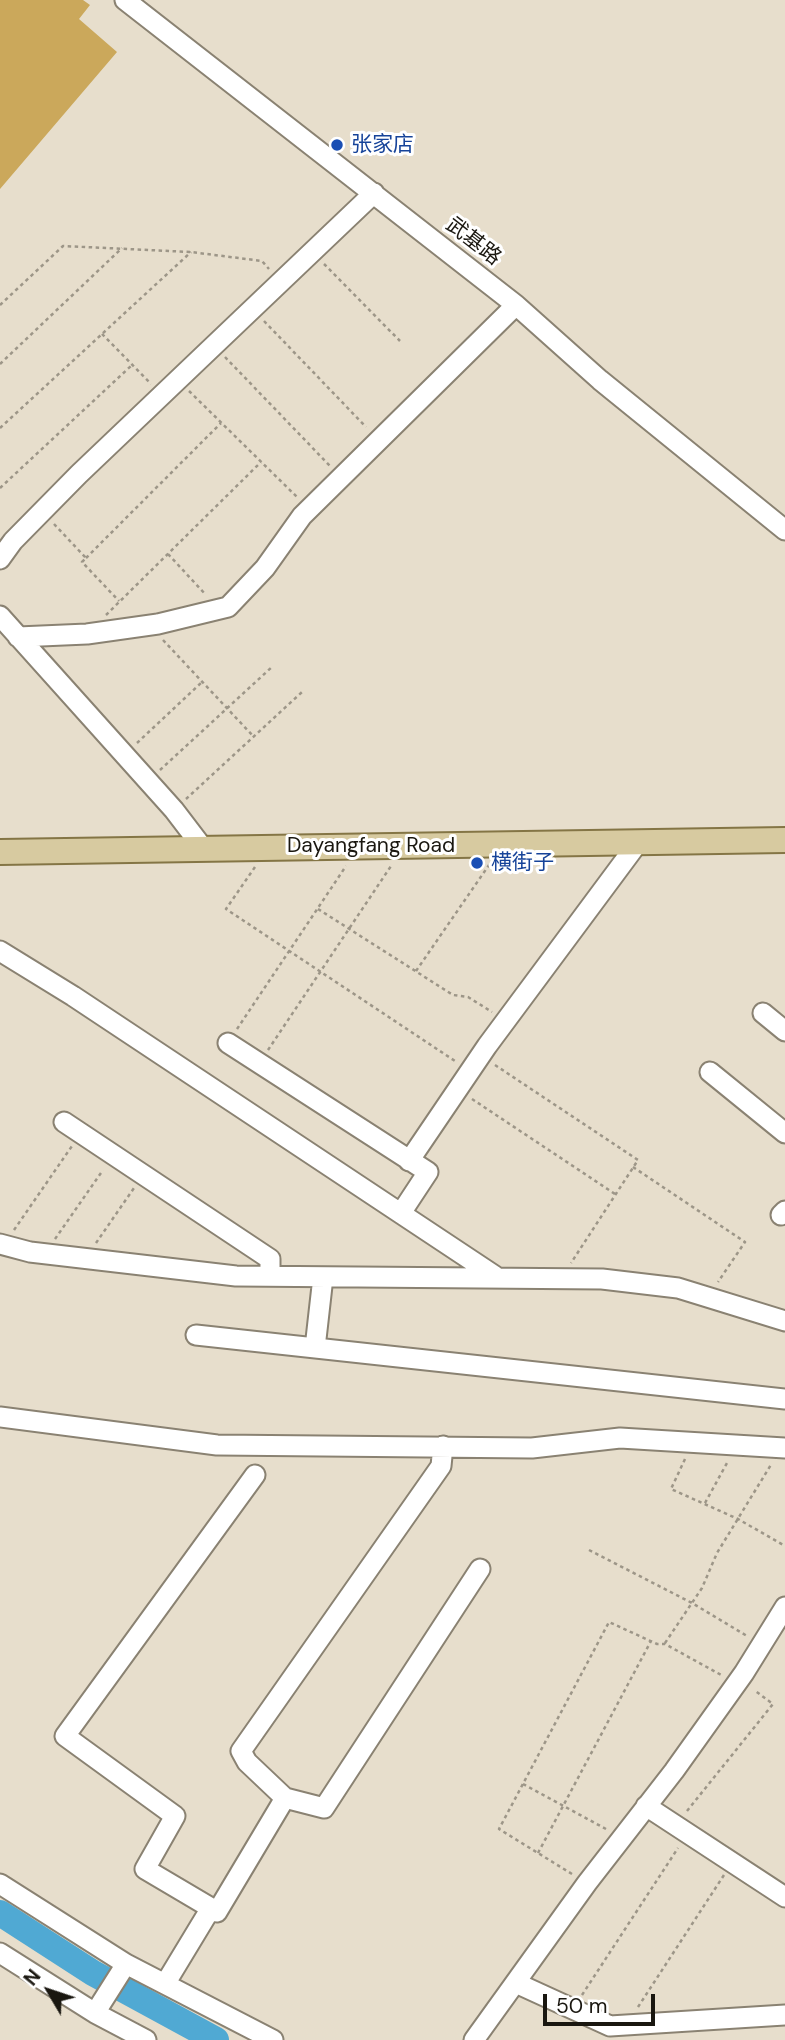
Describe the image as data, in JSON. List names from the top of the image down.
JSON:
{
  "streets": {
    "main road": ["Dayangfang Road"],
    "street": ["武基路"]
  },
  "places": ["张家店", "横街子"],
  "scale_bar": "50 m",
  "north": "top left"
}
